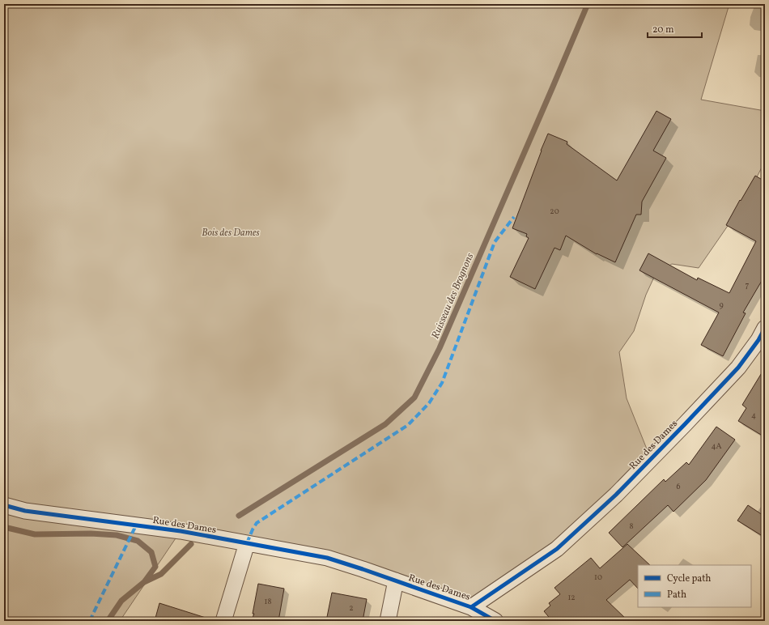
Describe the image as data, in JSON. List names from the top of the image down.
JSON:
{
  "streets": {
    "street": ["Rue des Dames"]
  },
  "water": ["Ruisseau des Brognons"],
  "parks": ["Bois des Dames"],
  "house_numbers": [
    "20",
    "7",
    "9",
    "4",
    "4A",
    "6",
    "8",
    "10",
    "12",
    "18",
    "2"
  ],
  "legend": ["Cycle path", "Path"],
  "scale_bar": "20 m"
}
